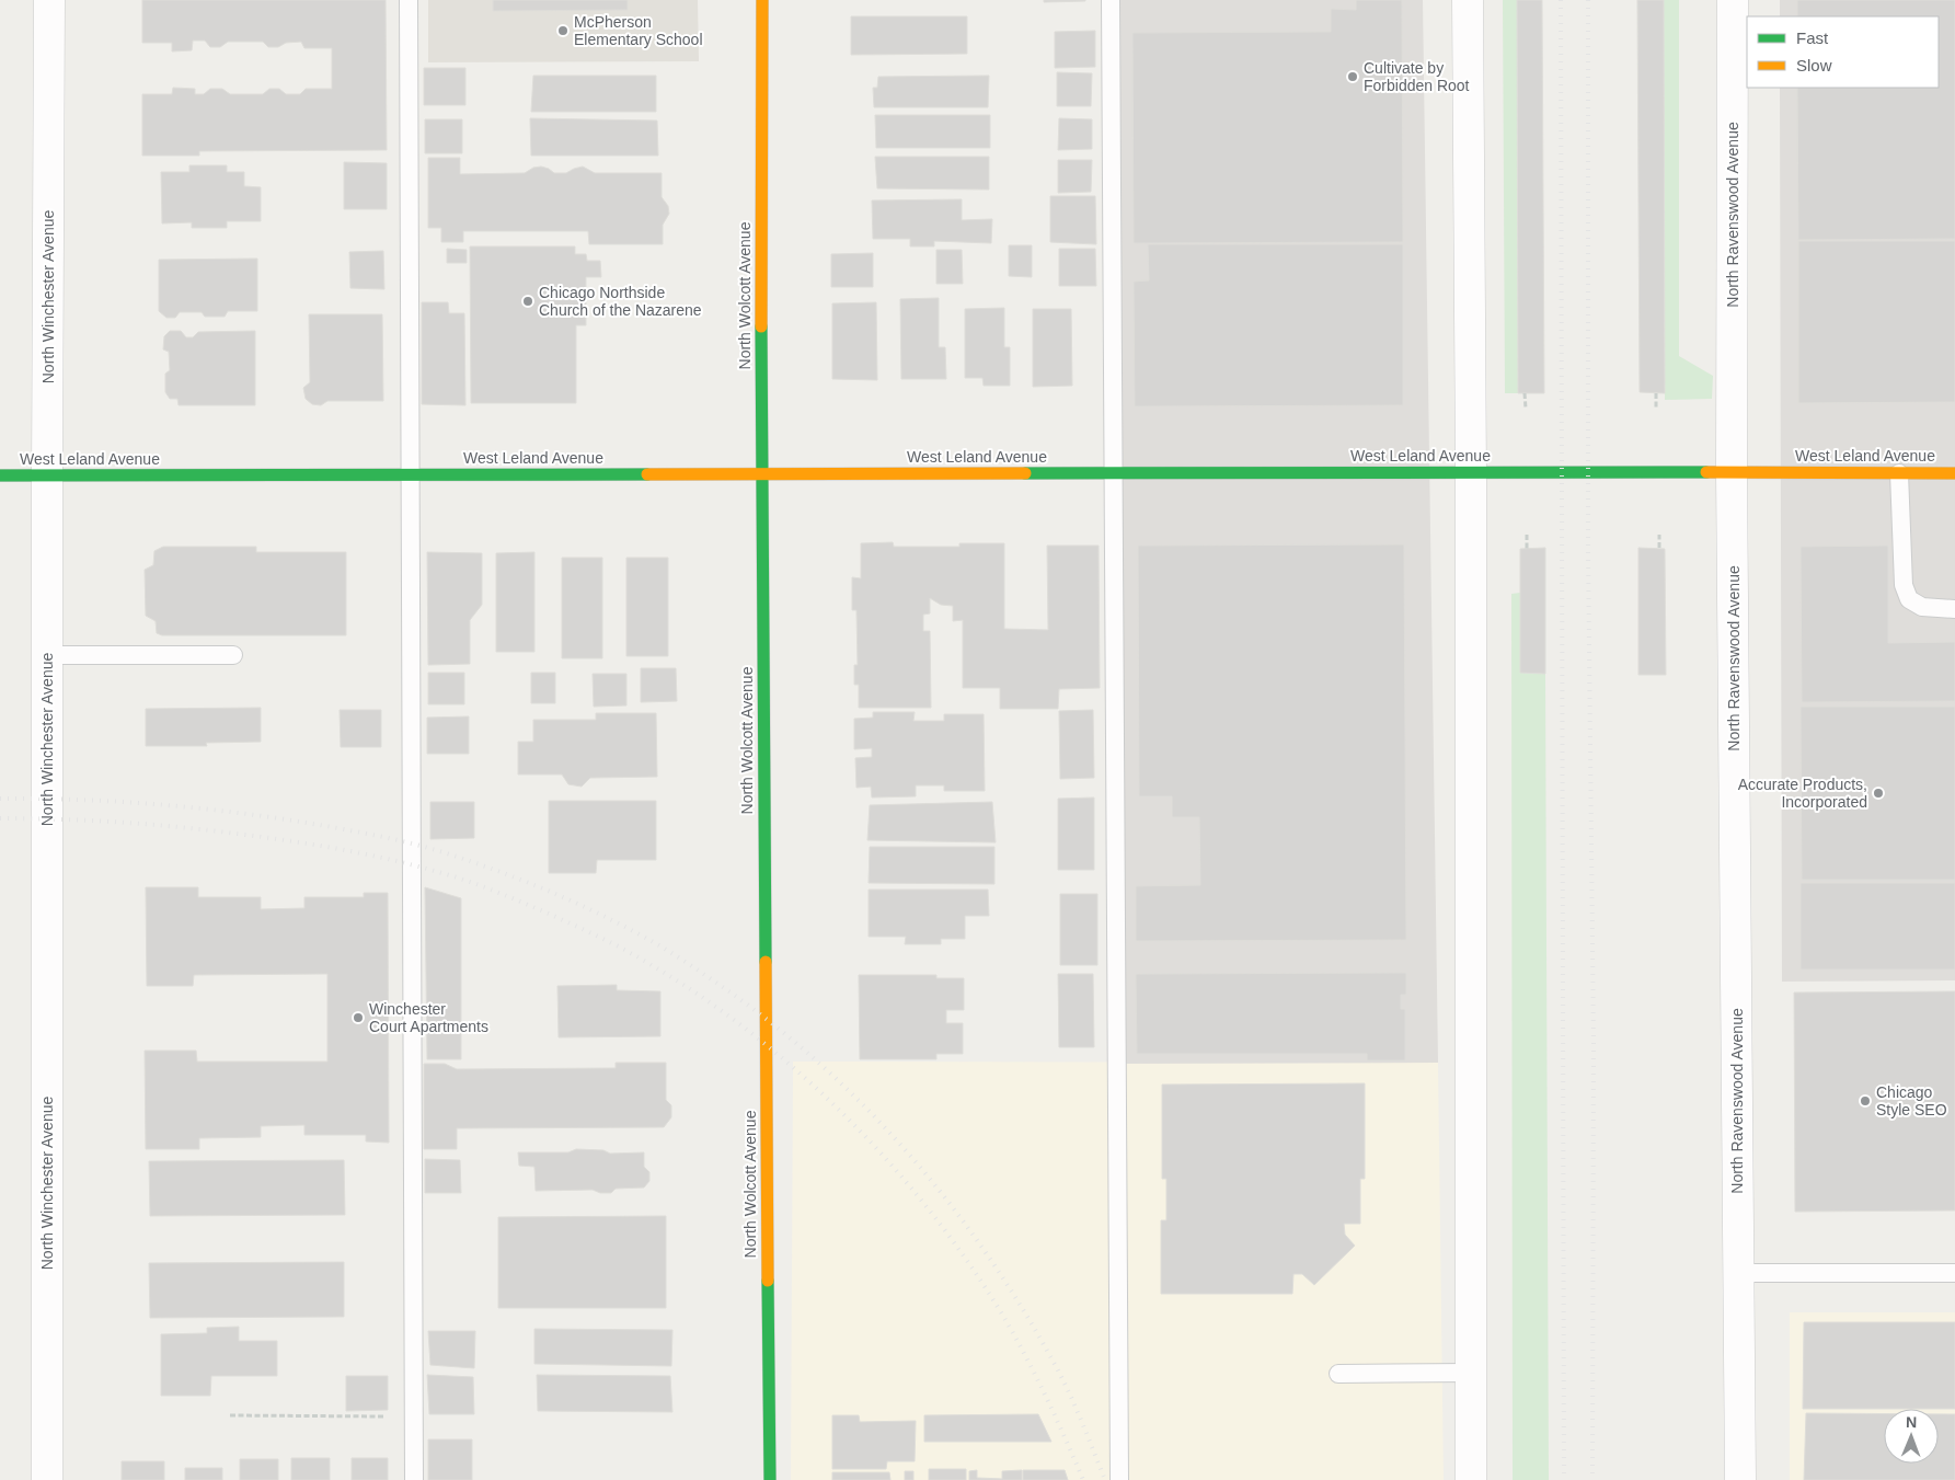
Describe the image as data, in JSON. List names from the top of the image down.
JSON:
{
  "streets": {
    "street": [
      "North Ravenswood Avenue",
      "North Wolcott Avenue",
      "North Winchester Avenue",
      "West Leland Avenue"
    ]
  },
  "crossings": [
    ["North Ravenswood Avenue", "West Leland Avenue"],
    ["North Wolcott Avenue", "West Leland Avenue"],
    ["North Winchester Avenue", "West Leland Avenue"]
  ],
  "places": [
    "McPherson Elementary School",
    "Cultivate by Forbidden Root",
    "Chicago Northside Church of the Nazarene",
    "Accurate Products, Incorporated",
    "Winchester Court Apartments",
    "Chicago Style SEO"
  ],
  "legend": ["Fast", "Slow"],
  "north": "top"
}
